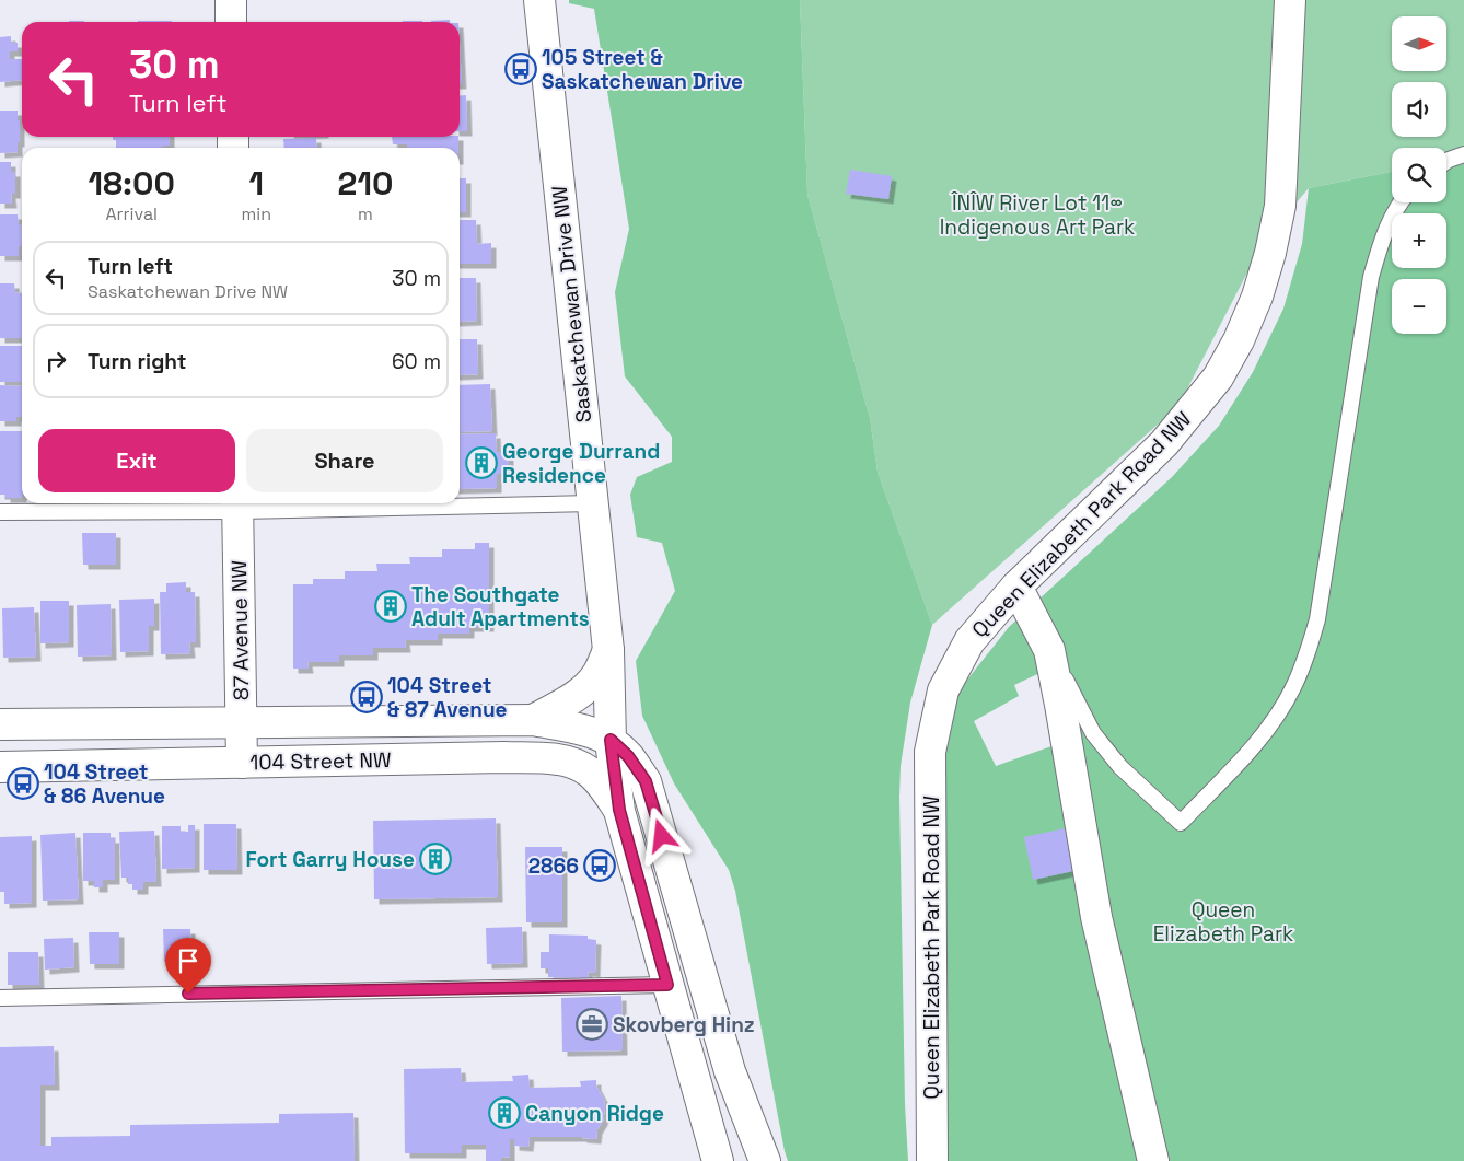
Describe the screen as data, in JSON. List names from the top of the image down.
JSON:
{
  "streets": {
    "main road": [
      "Saskatchewan Drive NW",
      "Queen Elizabeth Park Road NW",
      "87 Avenue NW",
      "104 Street NW"
    ]
  },
  "crossings": [
    ["Saskatchewan Drive NW", "104 Street NW"],
    ["87 Avenue NW", "104 Street NW"]
  ],
  "parks": ["ÎNÎW River Lot 11∞ Indigenous Art Park", "Queen Elizabeth Park"],
  "places": {
    "bus stop": [
      "105 Street & Saskatchewan Drive",
      "104 Street & 87 Avenue",
      "104 Street & 86 Avenue",
      "2866"
    ],
    "building": [
      "George Durrand Residence",
      "The Southgate Adult Apartments",
      "Fort Garry House",
      "Canyon Ridge"
    ],
    "office": ["Skovberg Hinz"]
  },
  "north": "right",
  "page": {
    "map_buttons": ["+", "−"],
    "turn": ["30 m", "Turn left"],
    "eta": [
      "18:00",
      "Arrival",
      "1",
      "min",
      "210",
      "m"
    ],
    "list": [
      {
        "name": "Turn left",
        "note": "Saskatchewan Drive NW",
        "value": "30 m"
      },
      {
        "name": "Turn right",
        "value": "60 m"
      }
    ],
    "buttons": ["Exit", "Share"]
  }
}
